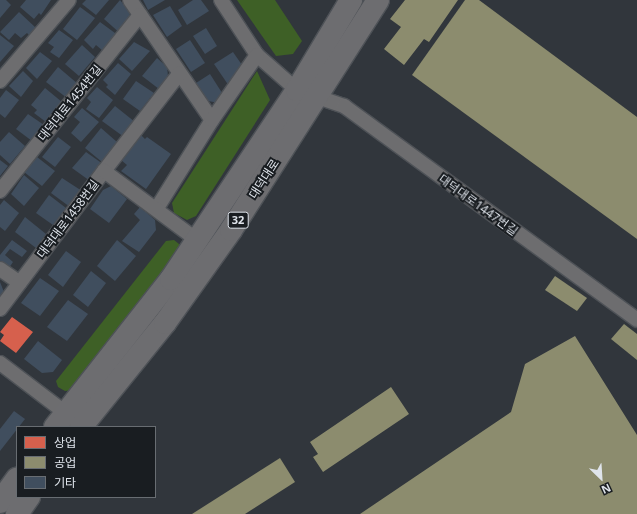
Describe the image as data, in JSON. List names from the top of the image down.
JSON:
{
  "streets": {
    "main road": ["대덕대로", "32"],
    "street": ["대덕대로1454번길", "대덕대로1447번길", "대덕대로1458번길"]
  },
  "crossings": [
    ["대덕대로", "대덕대로1447번길"],
    ["대덕대로", "대덕대로1458번길"]
  ],
  "legend": ["상업", "공업", "기타"],
  "north": "bottom right"
}
